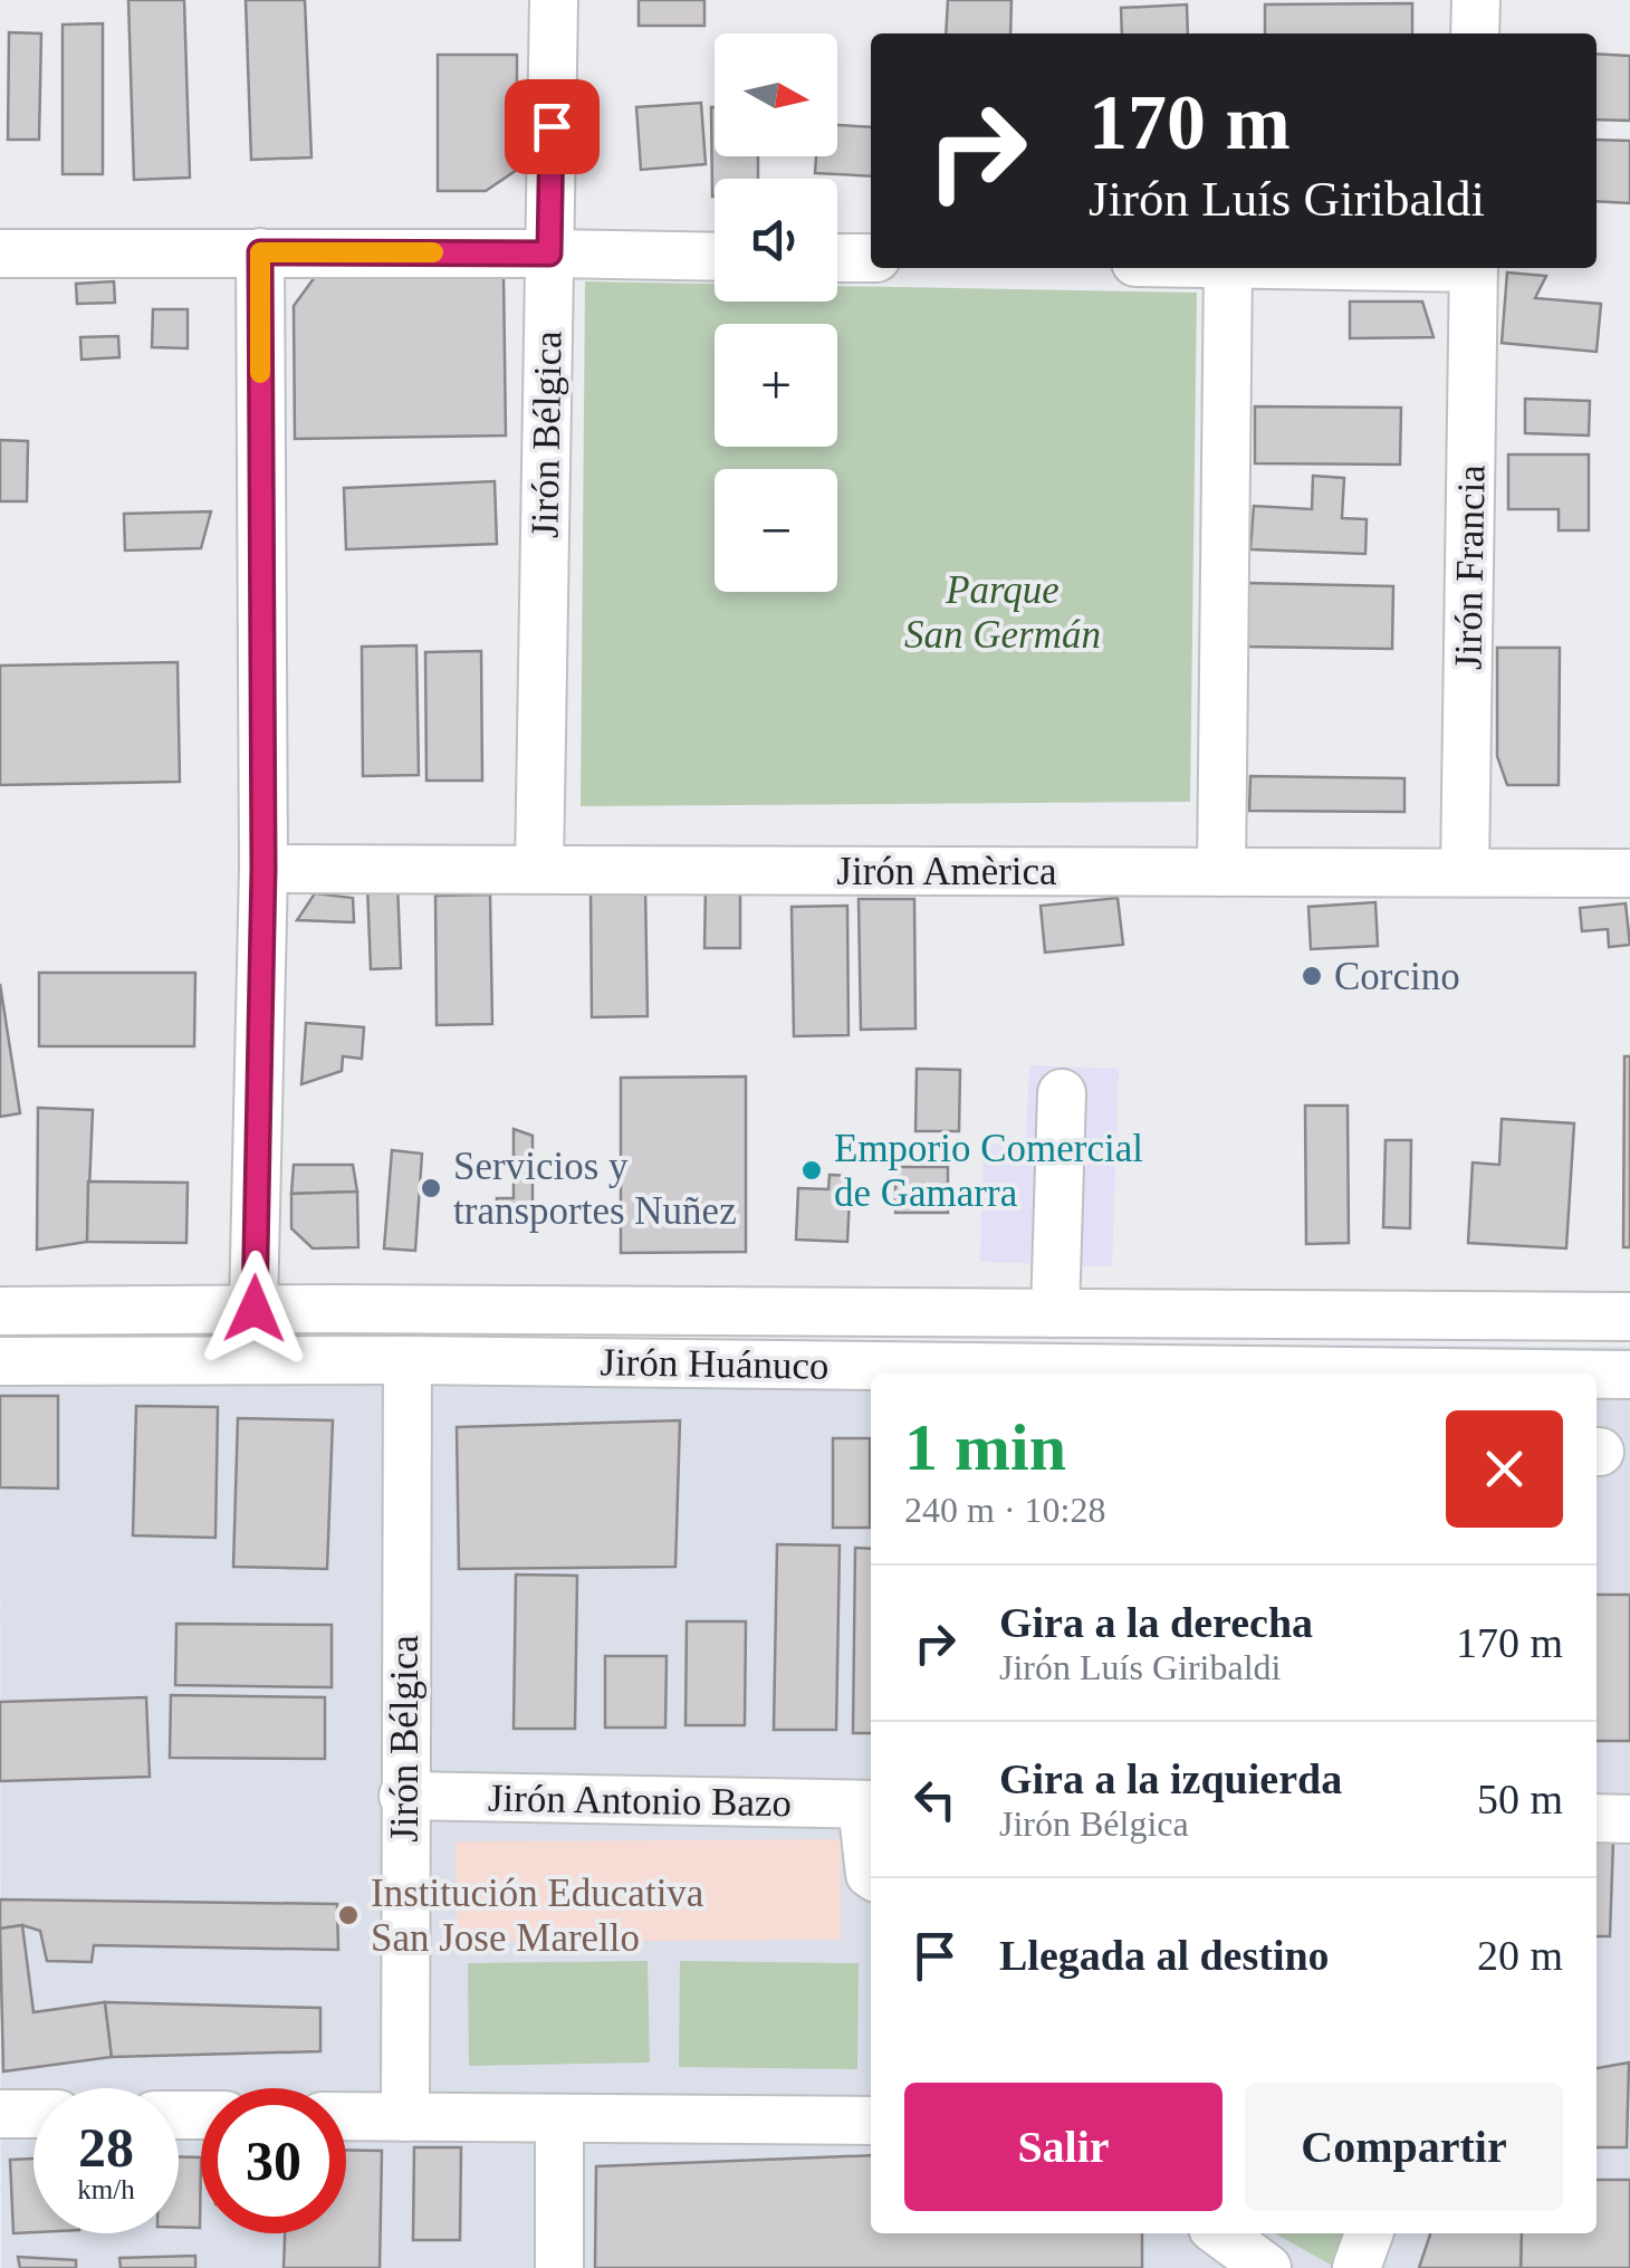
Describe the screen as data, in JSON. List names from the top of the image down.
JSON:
{
  "streets": {
    "street": [
      "Jirón Bélgica",
      "Jirón Francia",
      "Jirón Amèrica",
      "Jirón Huánuco",
      "Jirón Antonio Bazo"
    ]
  },
  "crossings": [
    ["Jirón Bélgica", "Jirón Amèrica"],
    ["Jirón Bélgica", "Jirón Huánuco"],
    ["Jirón Bélgica", "Jirón Antonio Bazo"],
    ["Jirón Francia", "Jirón Amèrica"]
  ],
  "parks": ["Parque San Germán"],
  "places": [
    "Corcino",
    "Emporio Comercial de Gamarra",
    "Servicios y transportes Nuñez",
    "Institución Educativa San Jose Marello"
  ],
  "north": "right",
  "page": {
    "map_buttons": ["+", "−"],
    "turn": ["170 m", "Jirón Luís Giribaldi"],
    "heading": ["1 min", "240 m · 10:28"],
    "list": [
      {
        "name": "Gira a la derecha",
        "note": "Jirón Luís Giribaldi",
        "value": "170 m"
      },
      {
        "name": "Gira a la izquierda",
        "note": "Jirón Bélgica",
        "value": "50 m"
      },
      {
        "name": "Llegada al destino",
        "value": "20 m"
      }
    ],
    "buttons": ["Salir", "Compartir"],
    "speed": "28 km/h",
    "limit": "30"
  }
}
